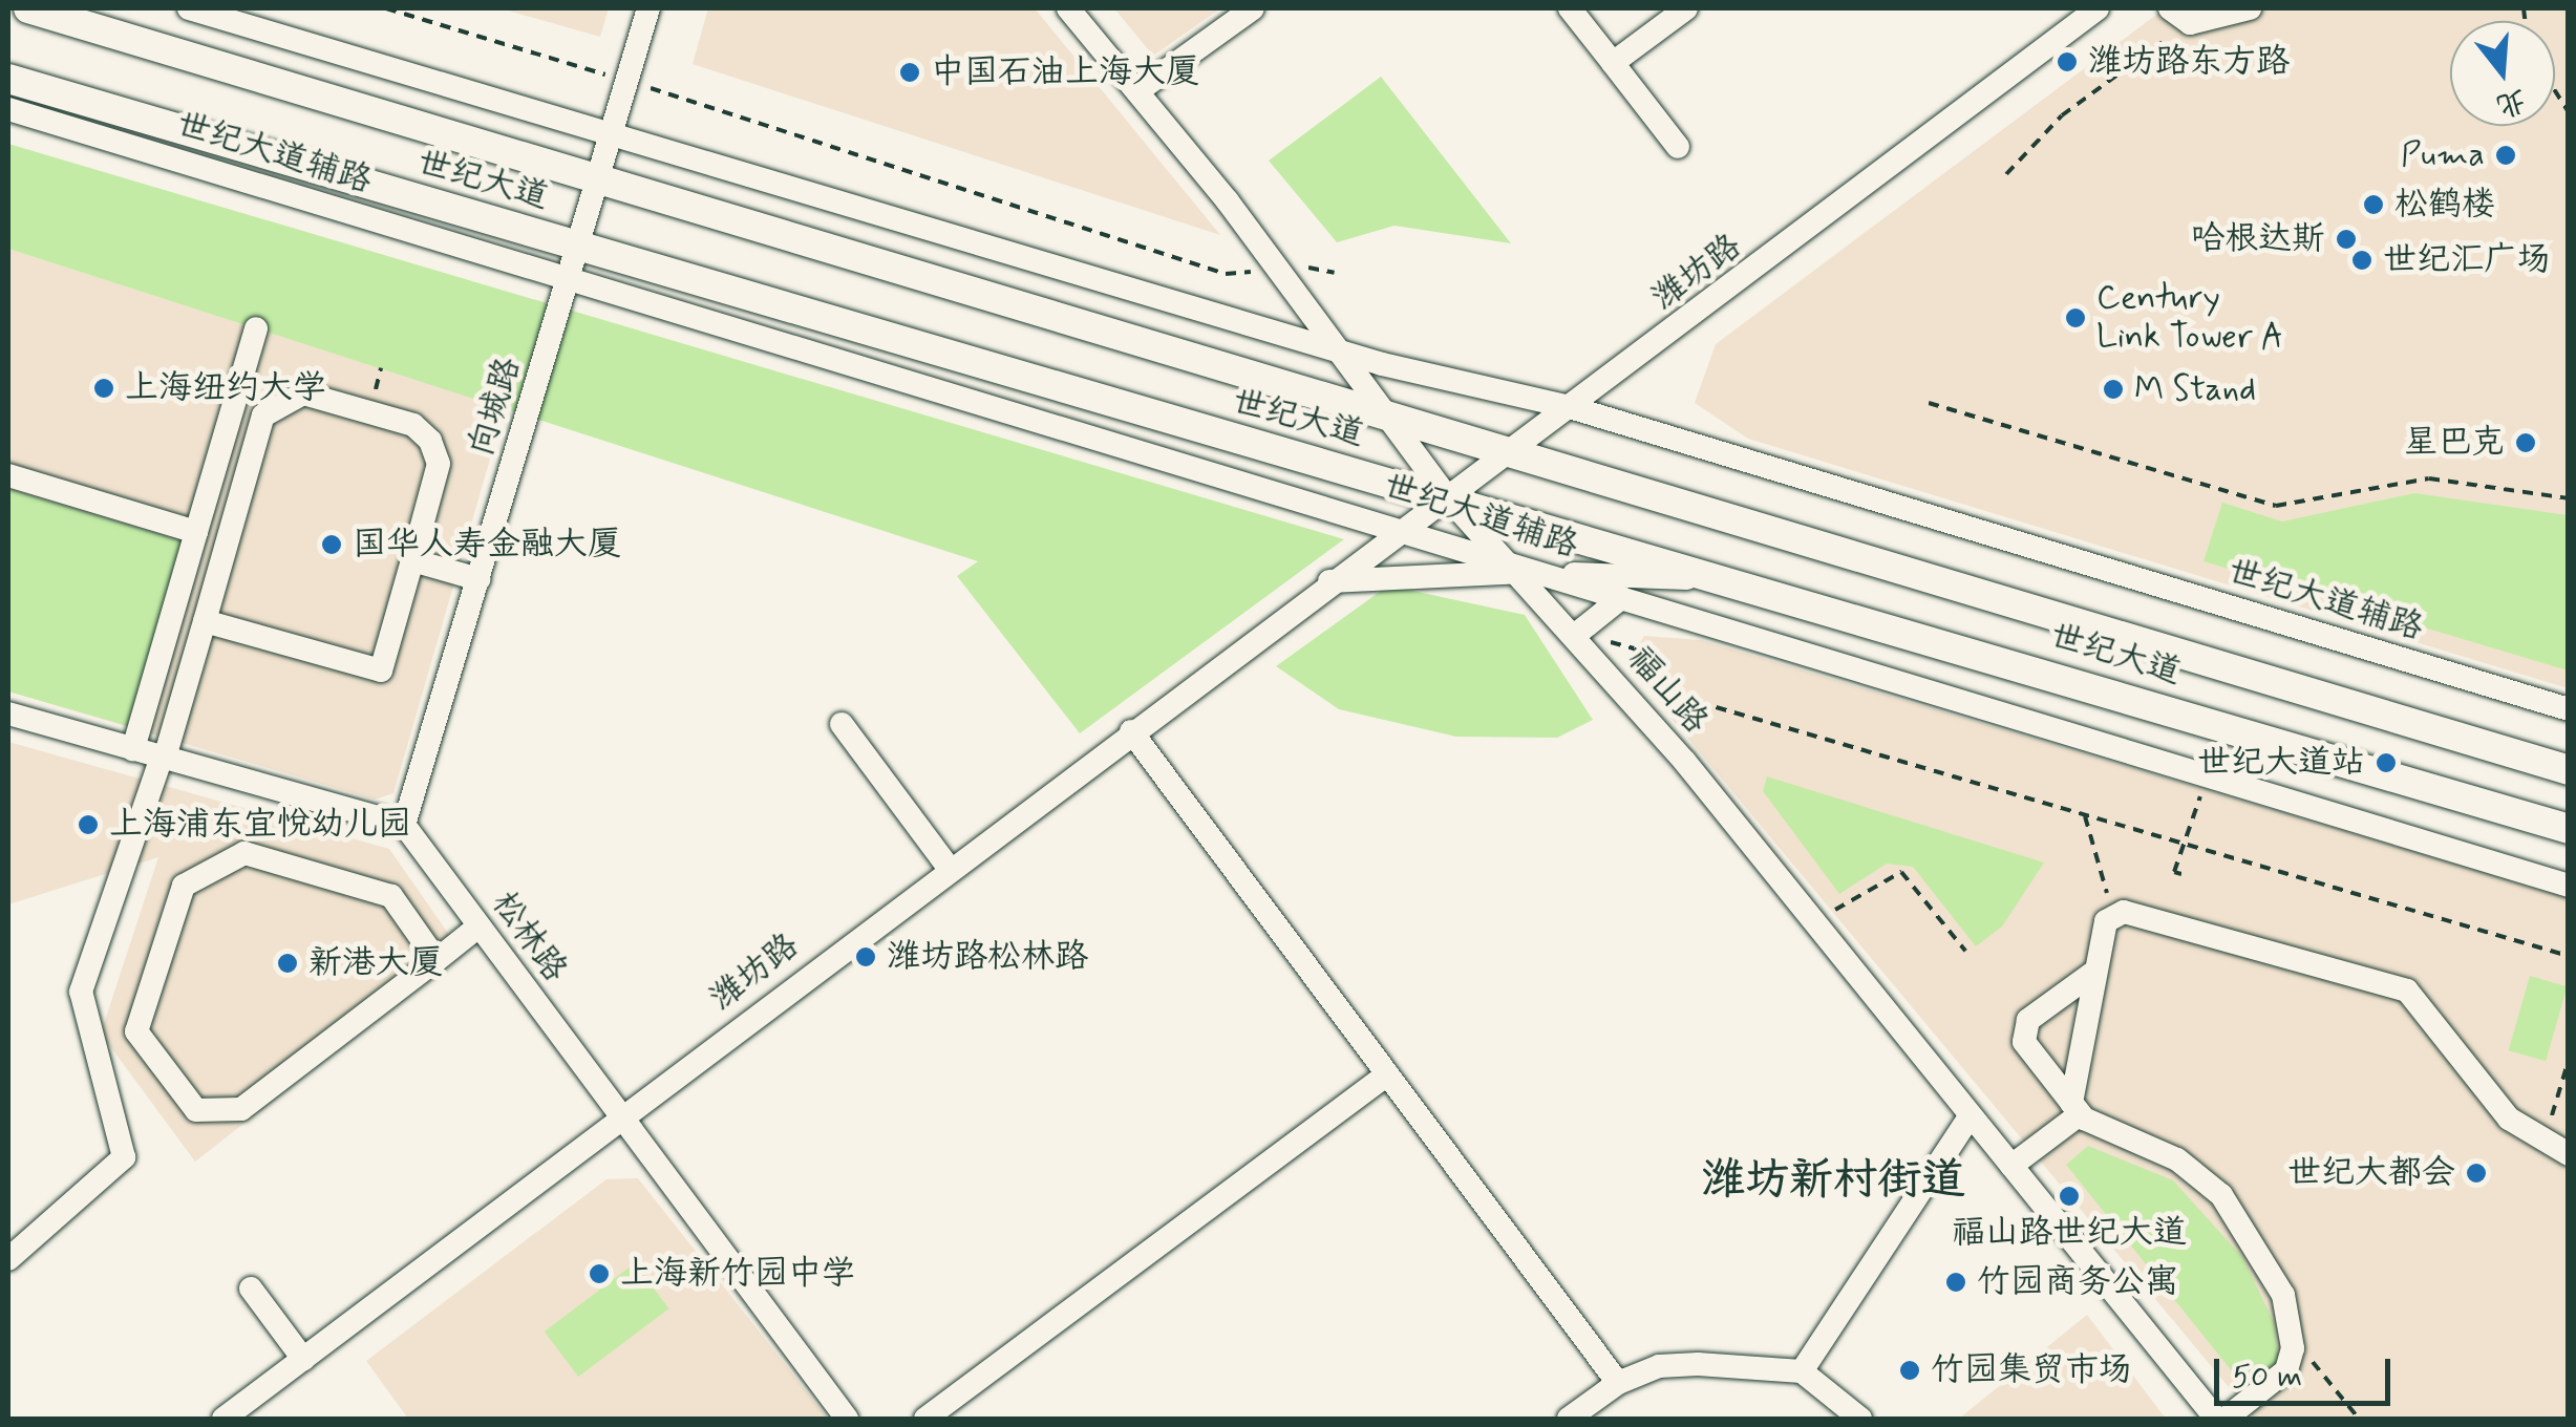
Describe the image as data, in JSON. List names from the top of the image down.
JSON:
{
  "streets": {
    "main road": ["世纪大道"],
    "street": [
      "世纪大道辅路",
      "潍坊路",
      "向城路",
      "福山路",
      "松林路"
    ]
  },
  "crossings": [
    ["世纪大道辅路", "潍坊路"],
    ["世纪大道辅路", "向城路"],
    ["世纪大道辅路", "福山路"],
    ["世纪大道", "潍坊路"],
    ["世纪大道", "向城路"],
    ["世纪大道", "福山路"],
    ["潍坊路", "福山路"],
    ["潍坊路", "松林路"],
    ["向城路", "松林路"]
  ],
  "districts": ["潍坊新村街道"],
  "places": [
    "潍坊路东方路",
    "中国石油上海大厦",
    "Puma",
    "松鹤楼",
    "哈根达斯",
    "世纪汇广场",
    "Century Link Tower A",
    "上海纽约大学",
    "M Stand",
    "星巴克",
    "国华人寿金融大厦",
    "世纪大道站",
    "上海浦东宜悦幼儿园",
    "潍坊路松林路",
    "新港大厦",
    "世纪大都会",
    "福山路世纪大道",
    "上海新竹园中学",
    "竹园商务公寓",
    "竹园集贸市场"
  ],
  "scale_bar": "50 m",
  "north": "bottom"
}
